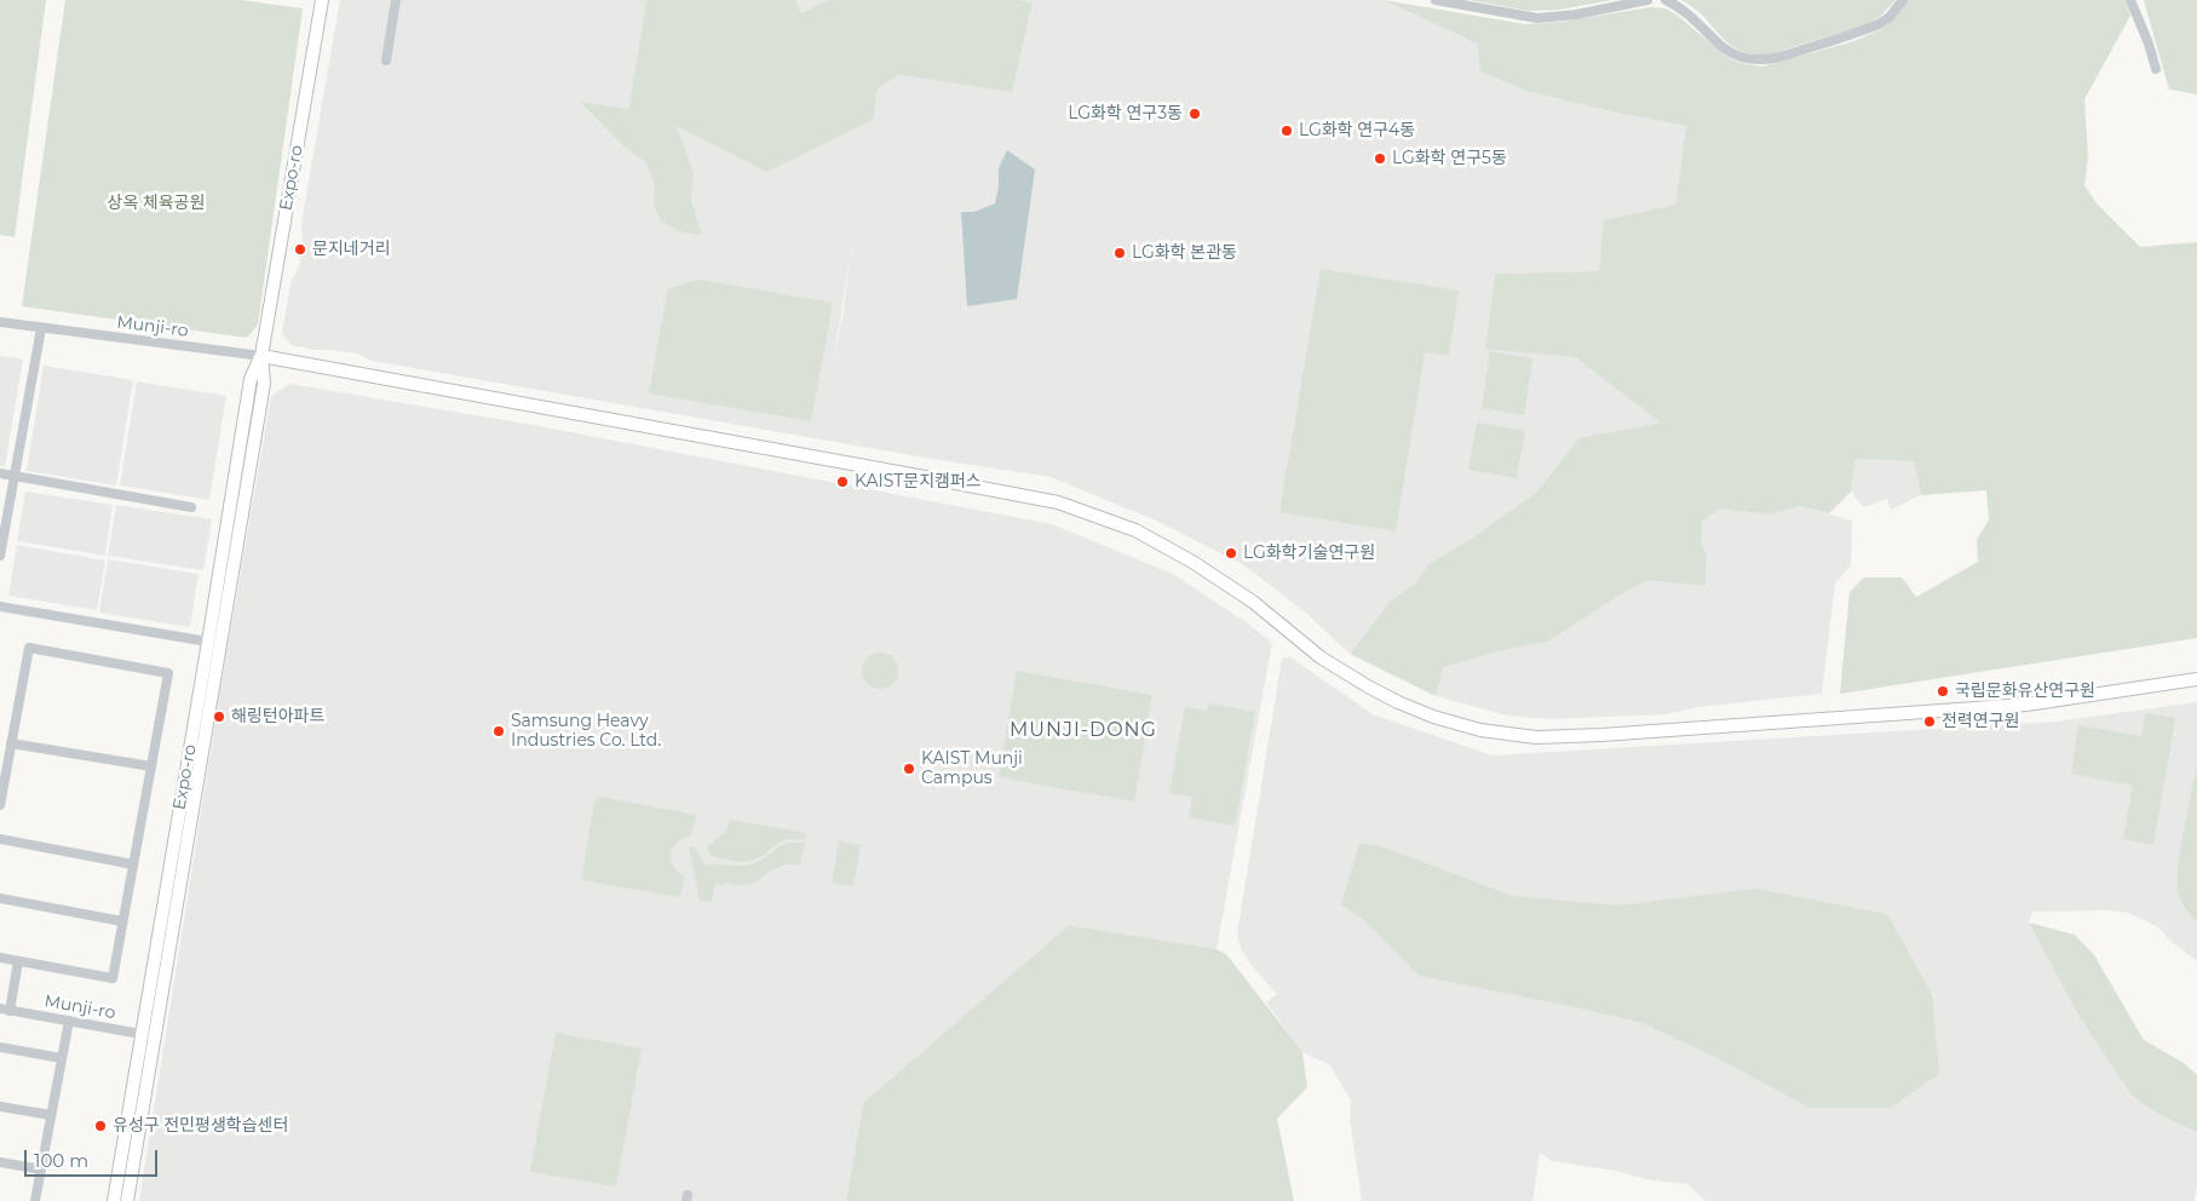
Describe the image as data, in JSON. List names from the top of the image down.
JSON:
{
  "streets": {
    "main road": ["Expo-ro"],
    "street": ["Munji-ro"]
  },
  "crossings": [
    ["Expo-ro", "Munji-ro"]
  ],
  "districts": ["MUNJI-DONG"],
  "parks": ["상옥 체육공원"],
  "places": [
    "LG화학 연구3동",
    "LG화학 연구4동",
    "LG화학 연구5동",
    "문지네거리",
    "LG화학 본관동",
    "KAIST문지캠퍼스",
    "LG화학기술연구원",
    "국립문화유산연구원",
    "해링턴아파트",
    "전력연구원",
    "Samsung Heavy Industries Co. Ltd.",
    "KAIST Munji Campus",
    "유성구 전민평생학습센터"
  ],
  "scale_bar": "100 m"
}
